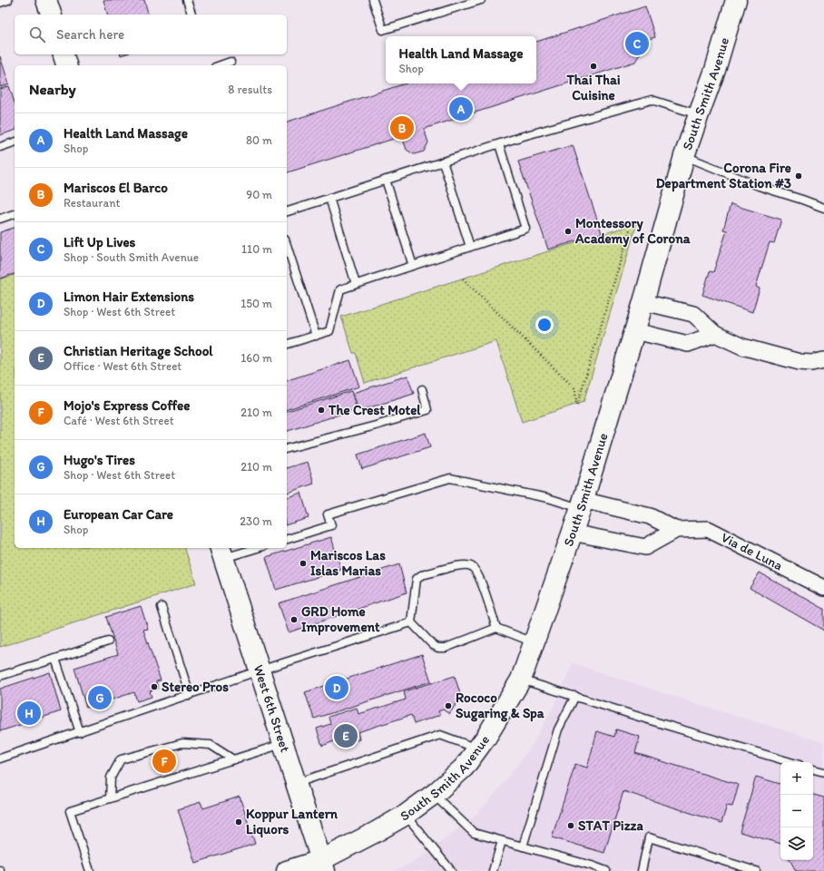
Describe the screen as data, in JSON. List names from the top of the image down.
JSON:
{
  "streets": {
    "main road": ["South Smith Avenue", "West 6th Street"],
    "street": ["Via de Luna"]
  },
  "crossings": [
    ["South Smith Avenue", "Via de Luna"],
    ["South Smith Avenue", "West 6th Street"]
  ],
  "places": [
    "Thai Thai Cuisine",
    "Corona Fire Department Station #3",
    "Montessory Academy of Corona",
    "The Crest Motel",
    "Mariscos Las Islas Marias",
    "GRD Home Improvement",
    "Stereo Pros",
    "Rococo Sugaring & Spa",
    "Koppur Lantern Liquors",
    "STAT Pizza"
  ],
  "page": {
    "search": "Search here",
    "pins": [
      "C",
      "A",
      "B",
      "D",
      "G",
      "H",
      "E",
      "F"
    ],
    "popup": ["Health Land Massage", "Shop"],
    "heading": ["Nearby", "8 results"],
    "list": [
      {
        "mark": "A",
        "name": "Health Land Massage",
        "note": "Shop",
        "value": "80 m"
      },
      {
        "mark": "B",
        "name": "Mariscos El Barco",
        "note": "Restaurant",
        "value": "90 m"
      },
      {
        "mark": "C",
        "name": "Lift Up Lives",
        "note": "Shop · South Smith Avenue",
        "value": "110 m"
      },
      {
        "mark": "D",
        "name": "Limon Hair Extensions",
        "note": "Shop · West 6th Street",
        "value": "150 m"
      },
      {
        "mark": "E",
        "name": "Christian Heritage School",
        "note": "Office · West 6th Street",
        "value": "160 m"
      },
      {
        "mark": "F",
        "name": "Mojo's Express Coffee",
        "note": "Café · West 6th Street",
        "value": "210 m"
      },
      {
        "mark": "G",
        "name": "Hugo's Tires",
        "note": "Shop · West 6th Street",
        "value": "210 m"
      },
      {
        "mark": "H",
        "name": "European Car Care",
        "note": "Shop",
        "value": "230 m"
      }
    ],
    "map_buttons": ["+", "−"]
  }
}
